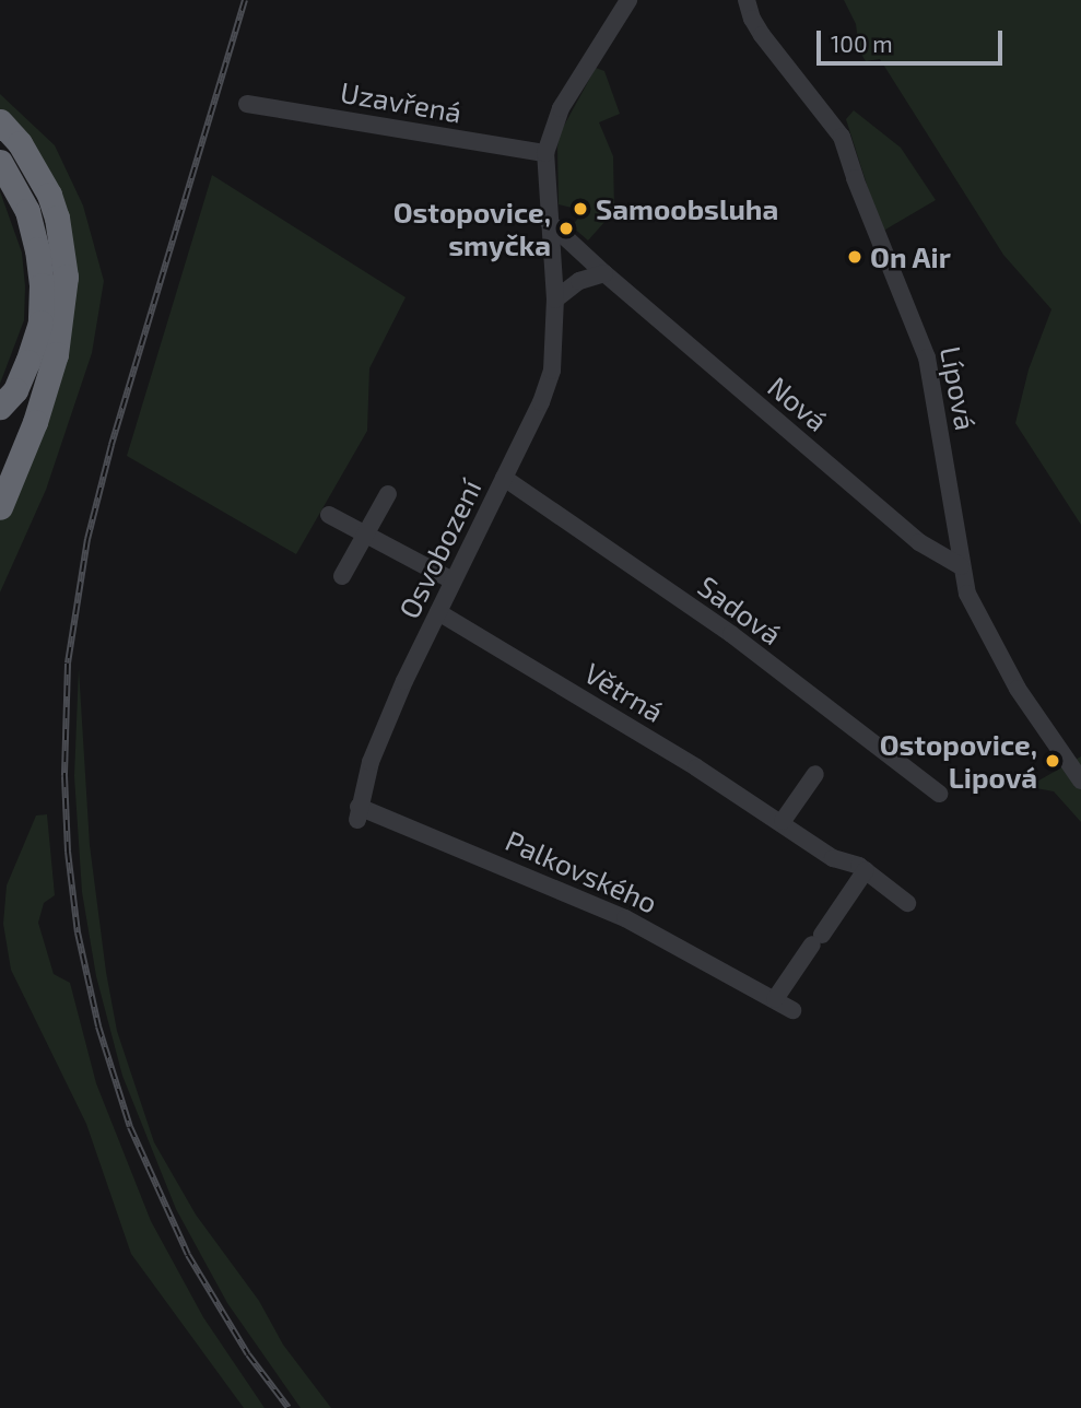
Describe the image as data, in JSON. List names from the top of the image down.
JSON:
{
  "streets": {
    "street": [
      "Uzavřená",
      "Lípová",
      "Nová",
      "Osvobození",
      "Sadová",
      "Větrná",
      "Palkovského"
    ]
  },
  "crossings": [
    ["Uzavřená", "Osvobození"],
    ["Lípová", "Nová"],
    ["Nová", "Osvobození"],
    ["Osvobození", "Sadová"],
    ["Osvobození", "Větrná"],
    ["Osvobození", "Palkovského"]
  ],
  "places": [
    "Samoobsluha",
    "Ostopovice, smyčka",
    "On Air",
    "Ostopovice, Lipová"
  ],
  "scale_bar": "100 m"
}
